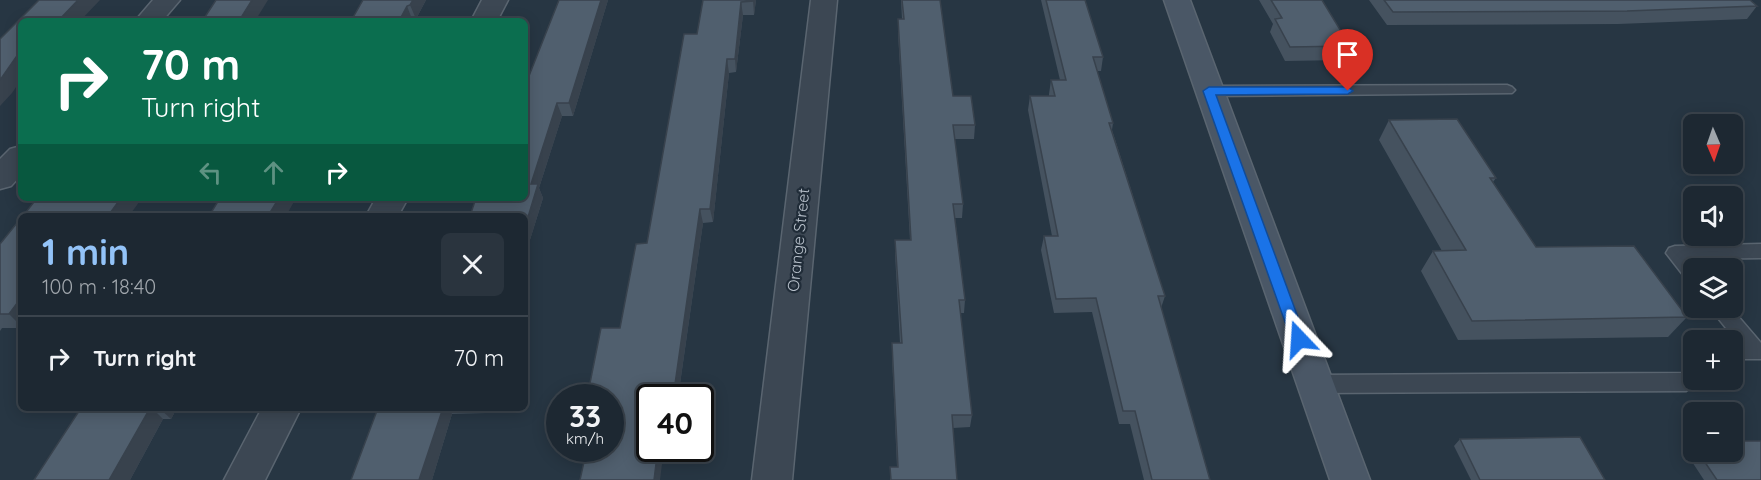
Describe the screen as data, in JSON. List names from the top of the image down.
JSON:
{
  "streets": {
    "street": ["Orange Street"]
  },
  "north": "bottom",
  "page": {
    "turn": ["70 m", "Turn right"],
    "map_buttons": ["+", "−"],
    "heading": ["1 min", "100 m · 18:40"],
    "list": [
      {
        "name": "Turn right",
        "value": "70 m"
      }
    ],
    "speed": "33 km/h",
    "limit": "40"
  }
}
